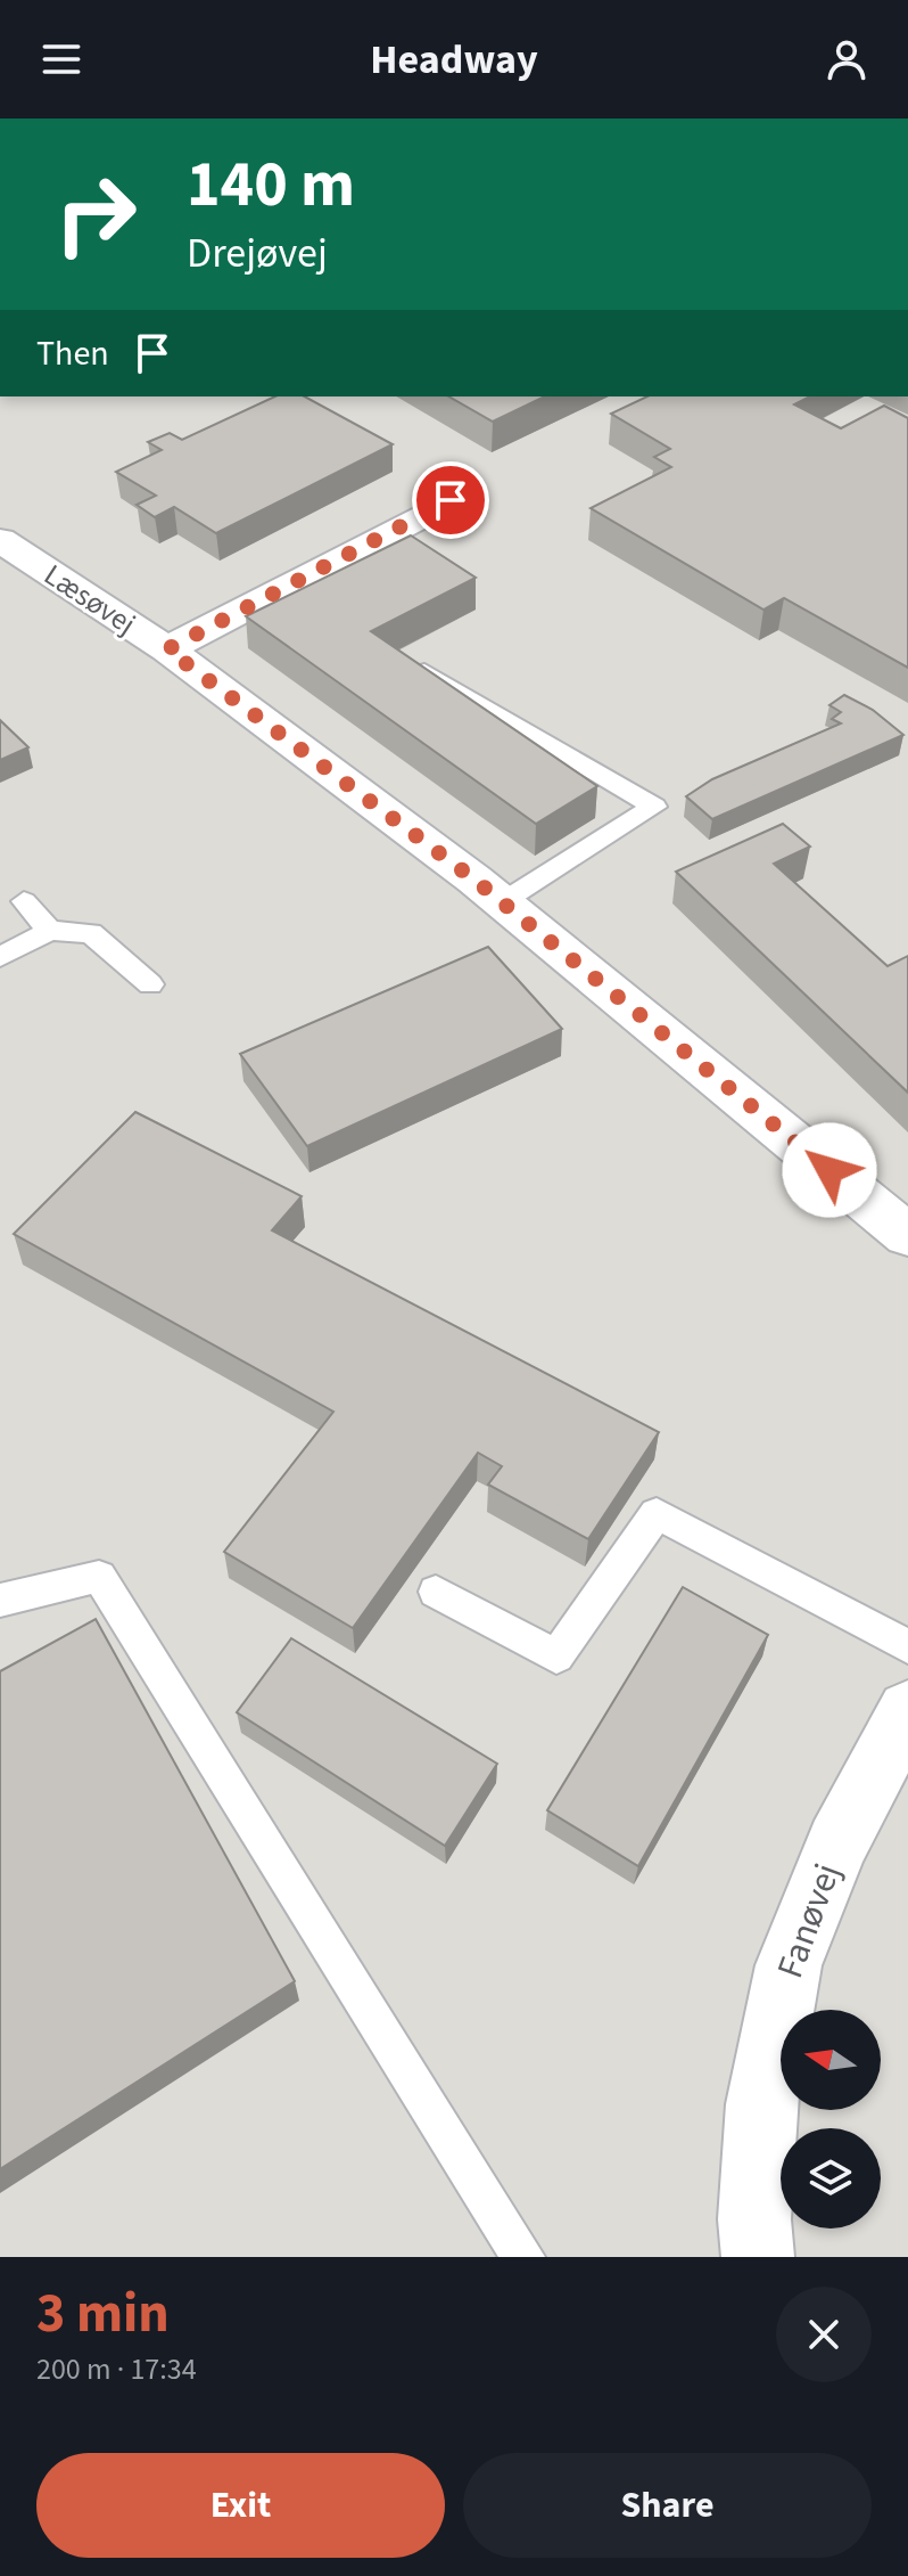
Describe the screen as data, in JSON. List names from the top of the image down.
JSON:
{
  "streets": {
    "street": ["Læsøvej", "Fanøvej"]
  },
  "north": "left",
  "page": {
    "header": "Headway",
    "turn": ["140 m", "Drejøvej"],
    "then": "Then",
    "heading": ["3 min", "200 m · 17:34"],
    "buttons": ["Exit", "Share"]
  }
}
